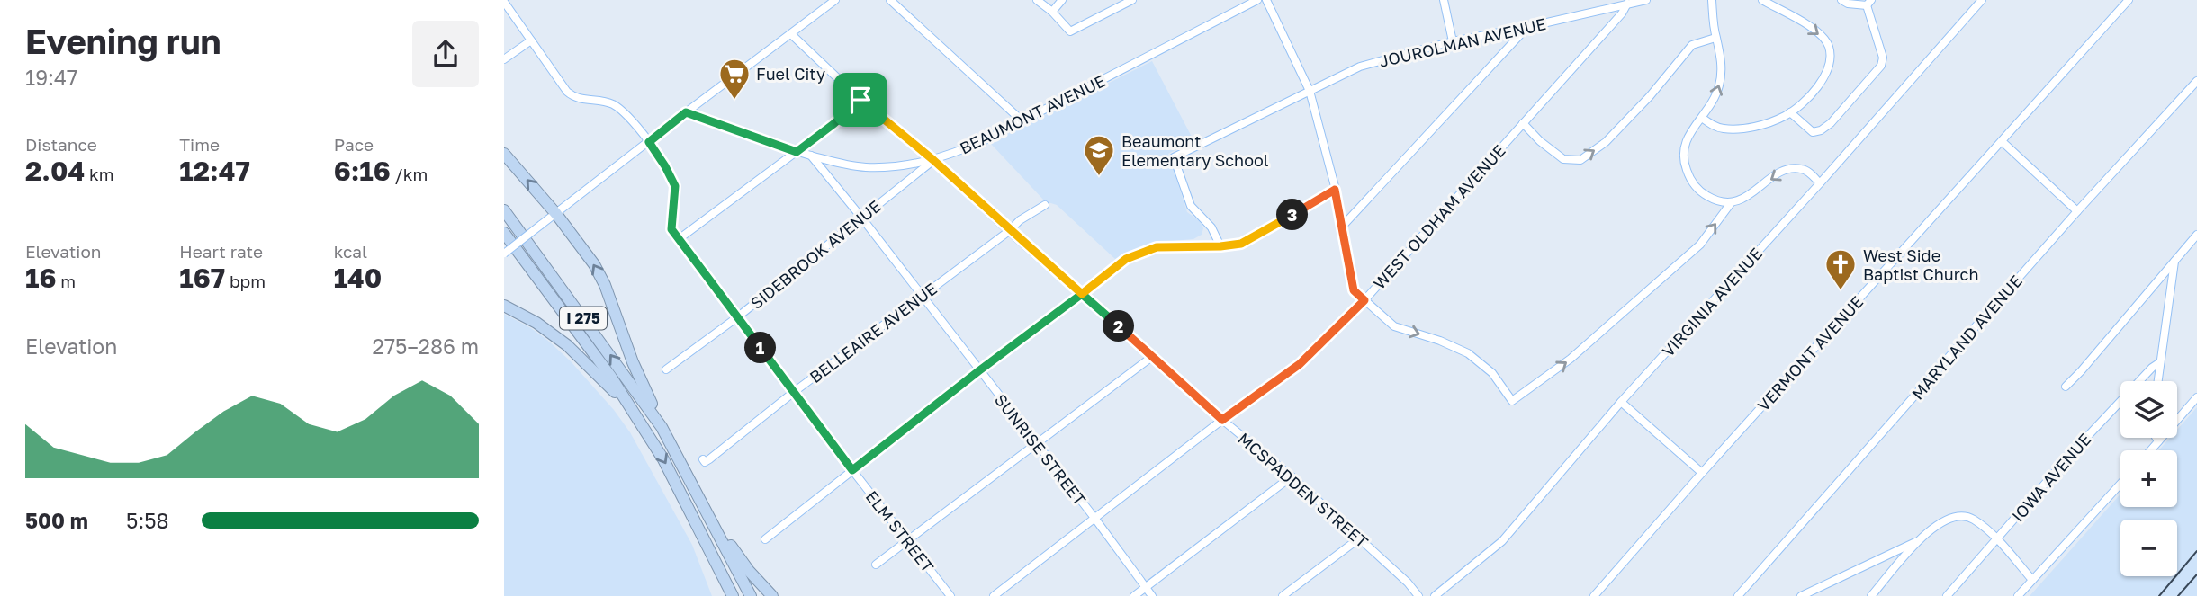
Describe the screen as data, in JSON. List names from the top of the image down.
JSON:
{
  "streets": {
    "highway": ["I 275"],
    "street": [
      "JOUROLMAN AVENUE",
      "BEAUMONT AVENUE",
      "WEST OLDHAM AVENUE",
      "SIDEBROOK AVENUE",
      "VIRGINIA AVENUE",
      "BELLEAIRE AVENUE",
      "MARYLAND AVENUE",
      "VERMONT AVENUE",
      "SUNRISE STREET",
      "IOWA AVENUE",
      "MCSPADDEN STREET",
      "ELM STREET"
    ]
  },
  "crossings": [
    ["JOUROLMAN AVENUE", "WEST OLDHAM AVENUE"],
    ["BEAUMONT AVENUE", "SIDEBROOK AVENUE"],
    ["BEAUMONT AVENUE", "SUNRISE STREET"],
    ["BEAUMONT AVENUE", "MCSPADDEN STREET"],
    ["WEST OLDHAM AVENUE", "SUNRISE STREET"],
    ["WEST OLDHAM AVENUE", "MCSPADDEN STREET"],
    ["SIDEBROOK AVENUE", "SUNRISE STREET"],
    ["SIDEBROOK AVENUE", "MCSPADDEN STREET"],
    ["SIDEBROOK AVENUE", "ELM STREET"],
    ["BELLEAIRE AVENUE", "SUNRISE STREET"],
    ["BELLEAIRE AVENUE", "MCSPADDEN STREET"],
    ["BELLEAIRE AVENUE", "ELM STREET"]
  ],
  "places": {
    "supermarket": ["Fuel City"],
    "school or university": ["Beaumont Elementary School"],
    "church": ["West Side Baptist Church"]
  },
  "page": {
    "heading": ["Evening run", "19:47"],
    "stats": [
      ["Distance", "2.04 km"],
      ["Time", "12:47"],
      ["Pace", "6:16 /km"],
      ["Elevation", "16 m"],
      ["Heart rate", "167 bpm"],
      ["kcal", "140"]
    ],
    "pins": ["3", "2", "1"],
    "chart": ["Elevation", "275–286 m"],
    "map_buttons": ["+", "−"],
    "list": [
      {
        "name": "500 m",
        "note": "5:58"
      }
    ]
  }
}
